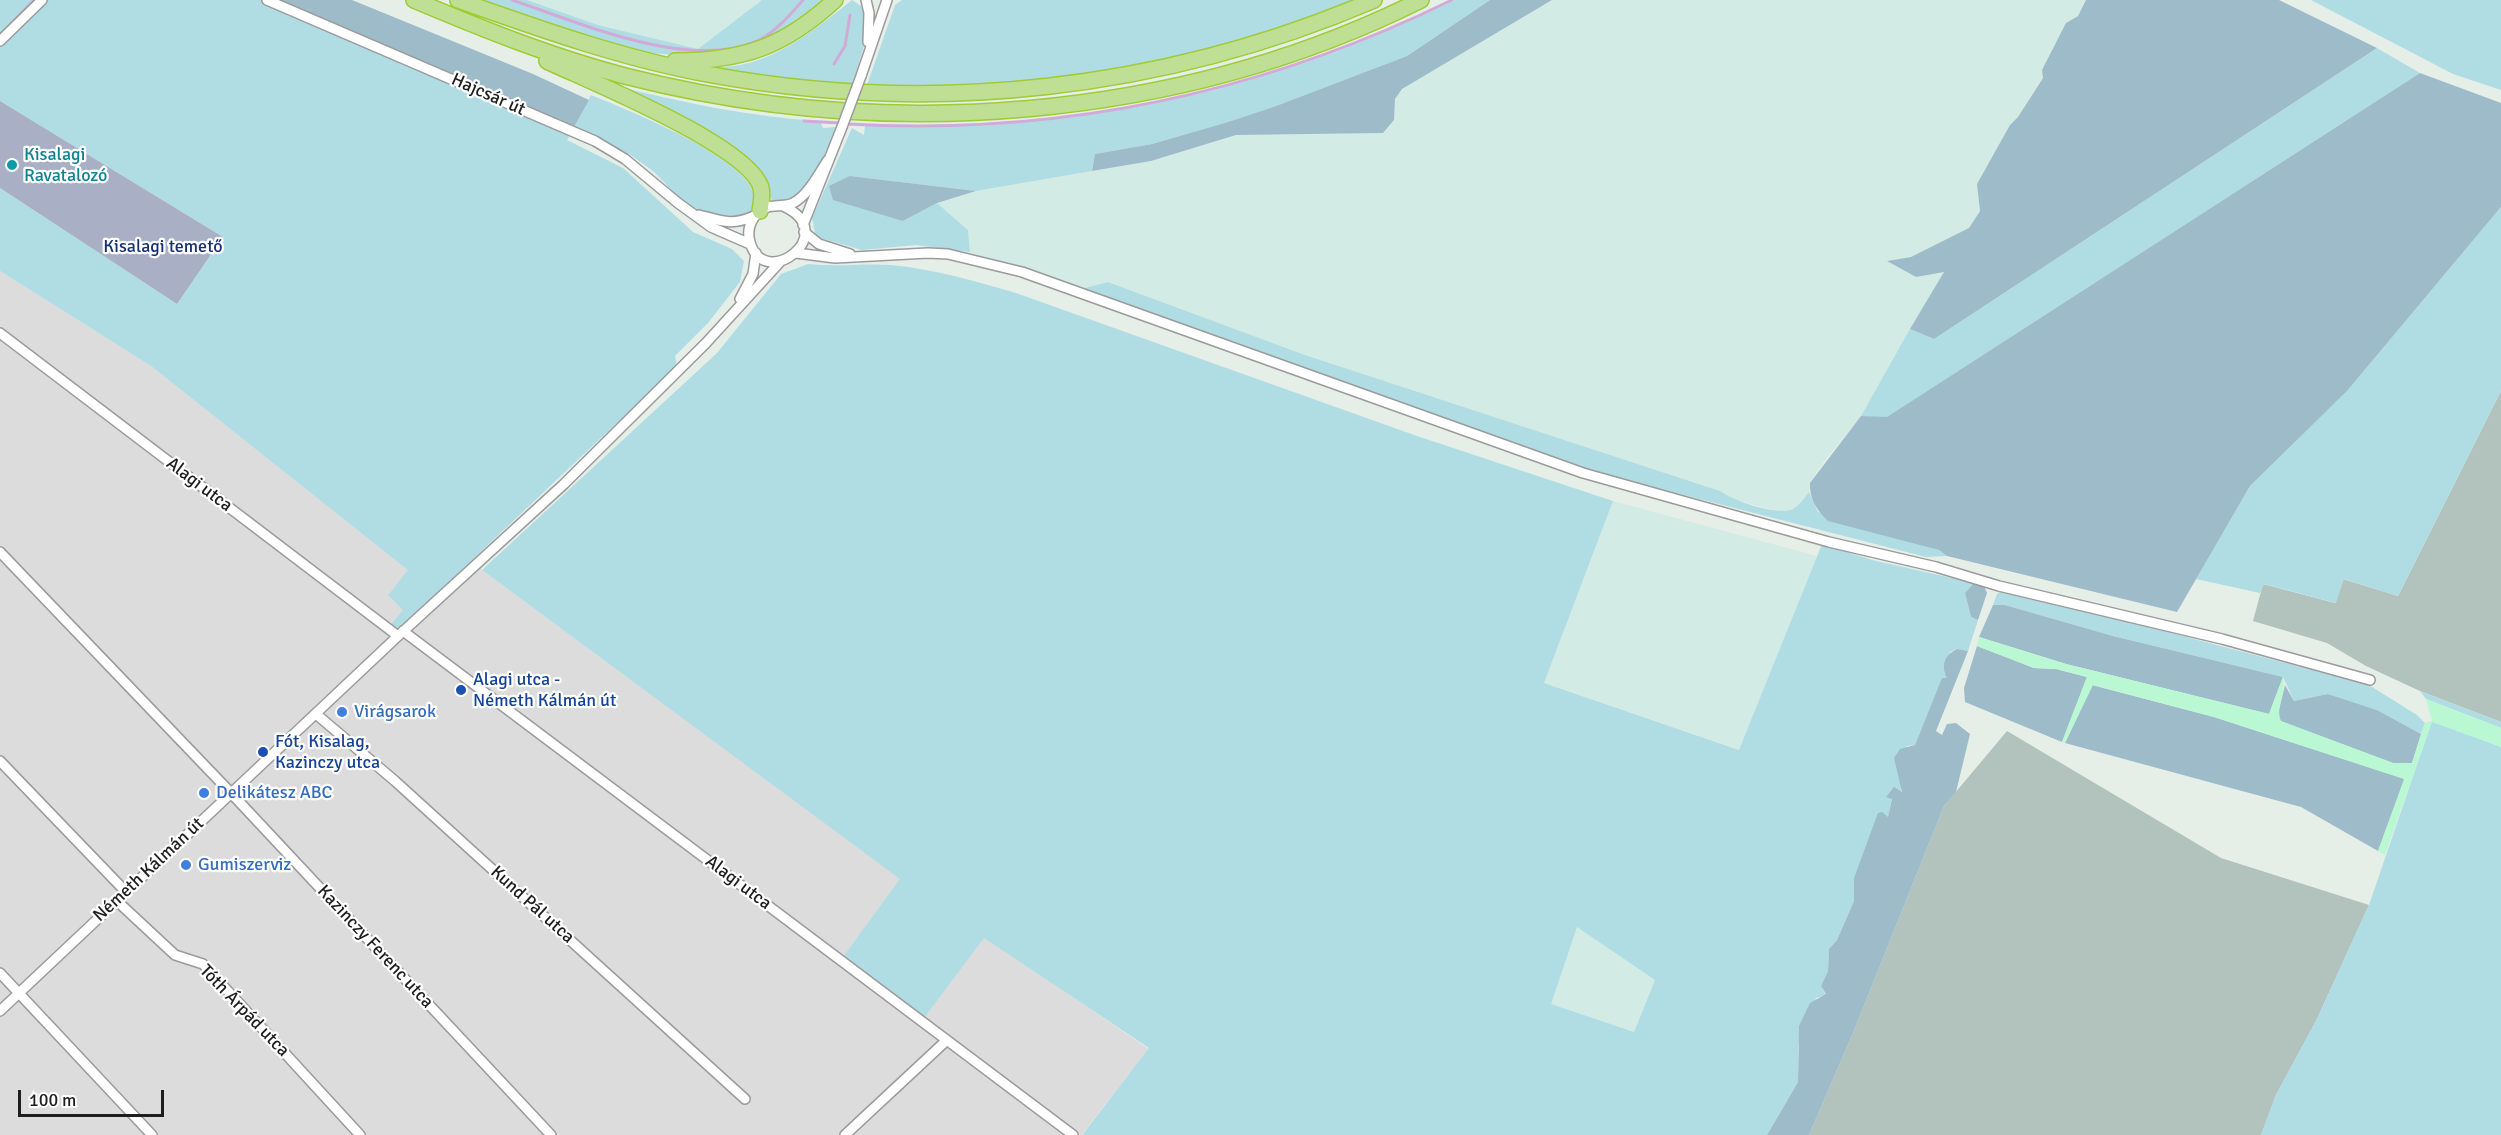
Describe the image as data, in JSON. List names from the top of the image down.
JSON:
{
  "streets": {
    "street": [
      "Hajcsár út",
      "Alagi utca",
      "Németh Kálmán út",
      "Kund Pál utca",
      "Kazinczy Ferenc utca",
      "Tóth Árpád utca"
    ]
  },
  "crossings": [
    ["Alagi utca", "Németh Kálmán út"],
    ["Németh Kálmán út", "Kund Pál utca"],
    ["Németh Kálmán út", "Kazinczy Ferenc utca"],
    ["Németh Kálmán út", "Tóth Árpád utca"]
  ],
  "parks": ["Kisalagi temető"],
  "places": [
    "Kisalagi Ravatalozó",
    "Alagi utca - Németh Kálmán út",
    "Virágsarok",
    "Fót, Kisalag, Kazinczy utca",
    "Delikátesz ABC",
    "Gumiszerviz"
  ],
  "scale_bar": "100 m"
}
